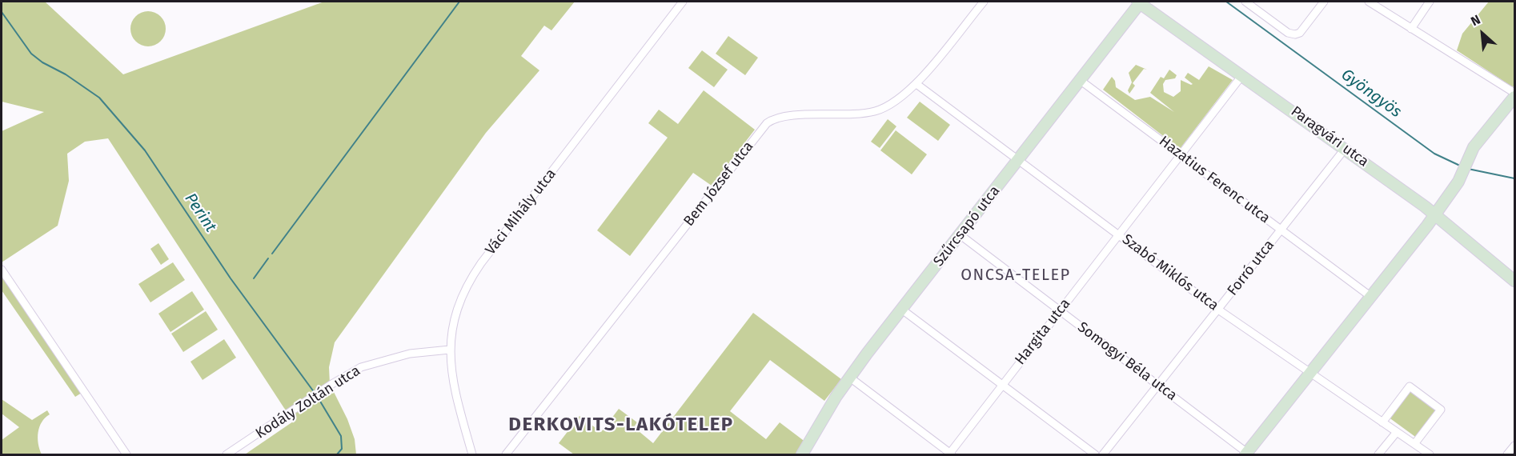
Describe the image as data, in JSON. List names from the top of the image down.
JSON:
{
  "streets": {
    "street": [
      "Paragvári utca",
      "Hazatius Ferenc utca",
      "Bem József utca",
      "Váci Mihály utca",
      "Szűrcsapó utca",
      "Forró utca",
      "Szabó Miklós utca",
      "Hargita utca",
      "Somogyi Béla utca",
      "Kodály Zoltán utca"
    ]
  },
  "crossings": [
    ["Paragvári utca", "Szűrcsapó utca"],
    ["Paragvári utca", "Forró utca"],
    ["Paragvári utca", "Hargita utca"],
    ["Hazatius Ferenc utca", "Szűrcsapó utca"],
    ["Hazatius Ferenc utca", "Forró utca"],
    ["Hazatius Ferenc utca", "Hargita utca"],
    ["Bem József utca", "Szabó Miklós utca"],
    ["Váci Mihály utca", "Kodály Zoltán utca"],
    ["Szűrcsapó utca", "Szabó Miklós utca"],
    ["Szűrcsapó utca", "Somogyi Béla utca"],
    ["Forró utca", "Szabó Miklós utca"],
    ["Forró utca", "Somogyi Béla utca"],
    ["Szabó Miklós utca", "Hargita utca"],
    ["Hargita utca", "Somogyi Béla utca"]
  ],
  "districts": ["ONCSA-TELEP", "DERKOVITS-LAKÓTELEP"],
  "water": ["Gyöngyös", "Perint"],
  "north": "top left"
}
